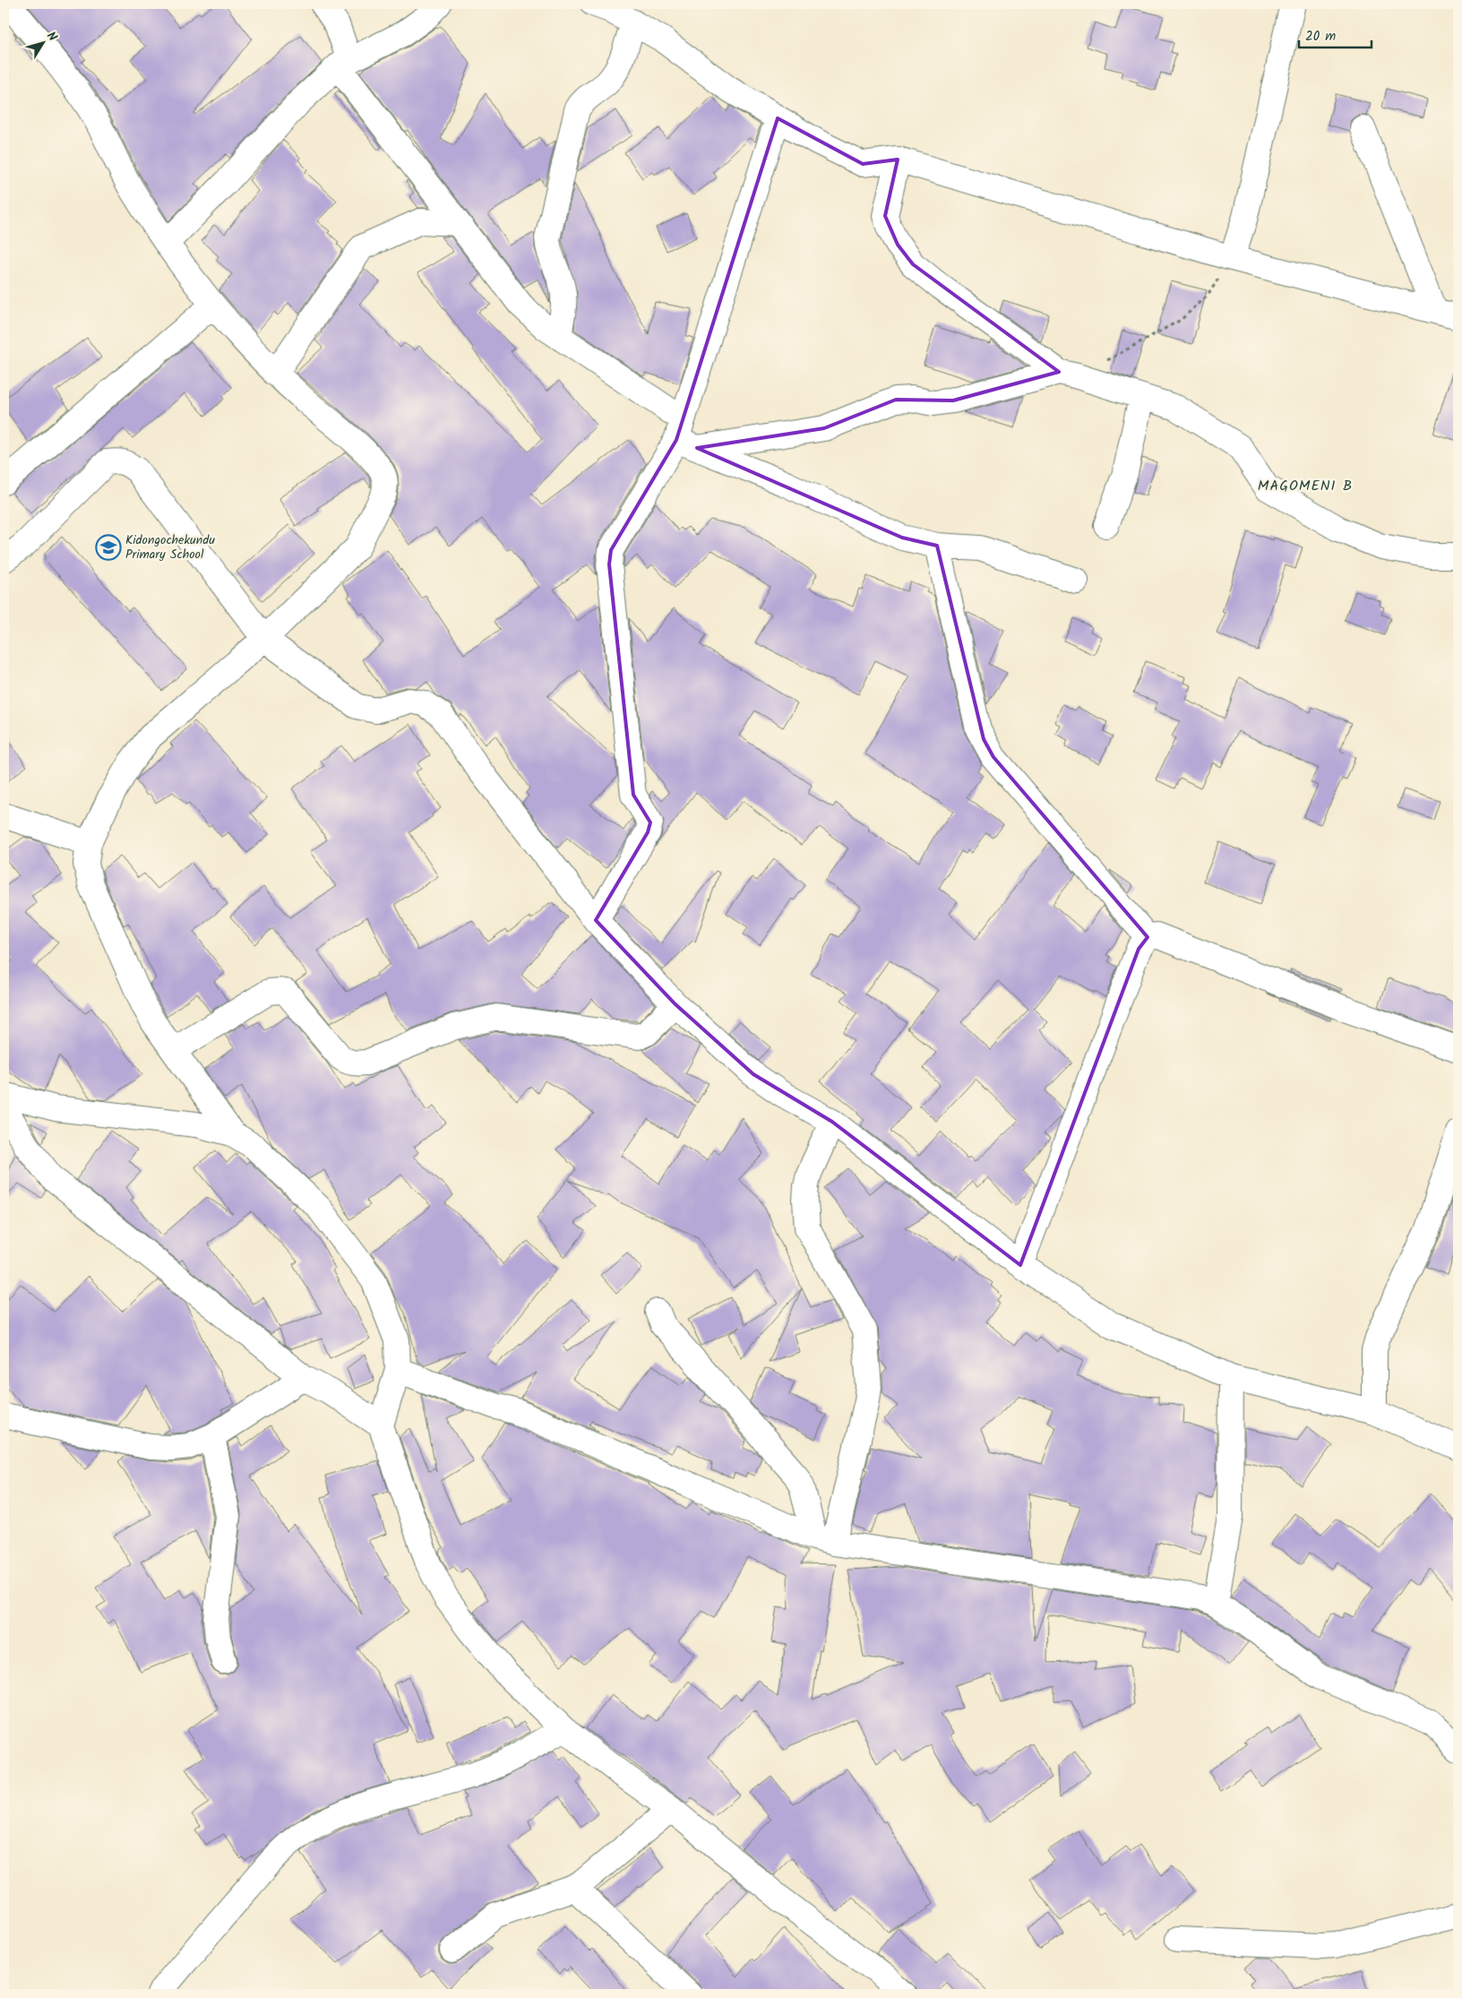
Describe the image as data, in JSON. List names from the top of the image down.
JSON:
{
  "districts": ["MAGOMENI B"],
  "places": {
    "school or university": ["Kidongochekundu Primary School"]
  },
  "scale_bar": "20 m",
  "north": "top right"
}
